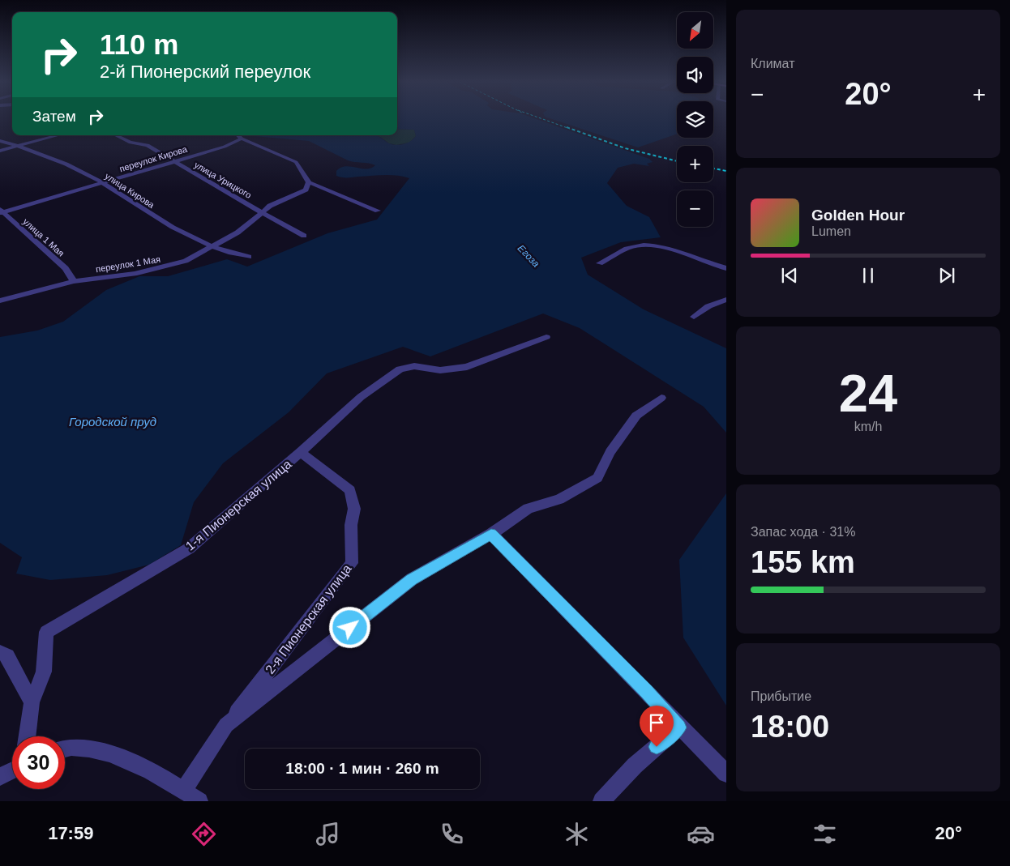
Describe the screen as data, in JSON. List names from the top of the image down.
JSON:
{
  "streets": {
    "street": [
      "переулок Кирова",
      "улица Урицкого",
      "улица Кирова",
      "улица 1 Мая",
      "переулок 1 Мая",
      "1-я Пионерская улица",
      "2-я Пионерская улица"
    ]
  },
  "crossings": [
    ["переулок Кирова", "улица Урицкого"],
    ["переулок Кирова", "улица Кирова"],
    ["переулок Кирова", "улица 1 Мая"],
    ["улица Урицкого", "переулок 1 Мая"],
    ["улица Кирова", "переулок 1 Мая"],
    ["улица 1 Мая", "переулок 1 Мая"],
    ["1-я Пионерская улица", "2-я Пионерская улица"]
  ],
  "water": ["Егоза", "Городской пруд"],
  "north": "bottom left",
  "page": {
    "tile": [
      "Климат",
      ["24", "km/h"],
      ["Запас хода · 31%", "155 km"],
      ["Прибытие", "18:00"]
    ],
    "map_buttons": ["+", "−"],
    "turn": ["110 m", "2-й Пионерский переулок"],
    "heat": ["−", "20°", "+"],
    "then": "Затем",
    "song": ["Golden Hour", "Lumen"],
    "limit": "30",
    "trip": "18:00 · 1 мин · 260 m",
    "tabs": ["17:59", "20°"]
  }
}
